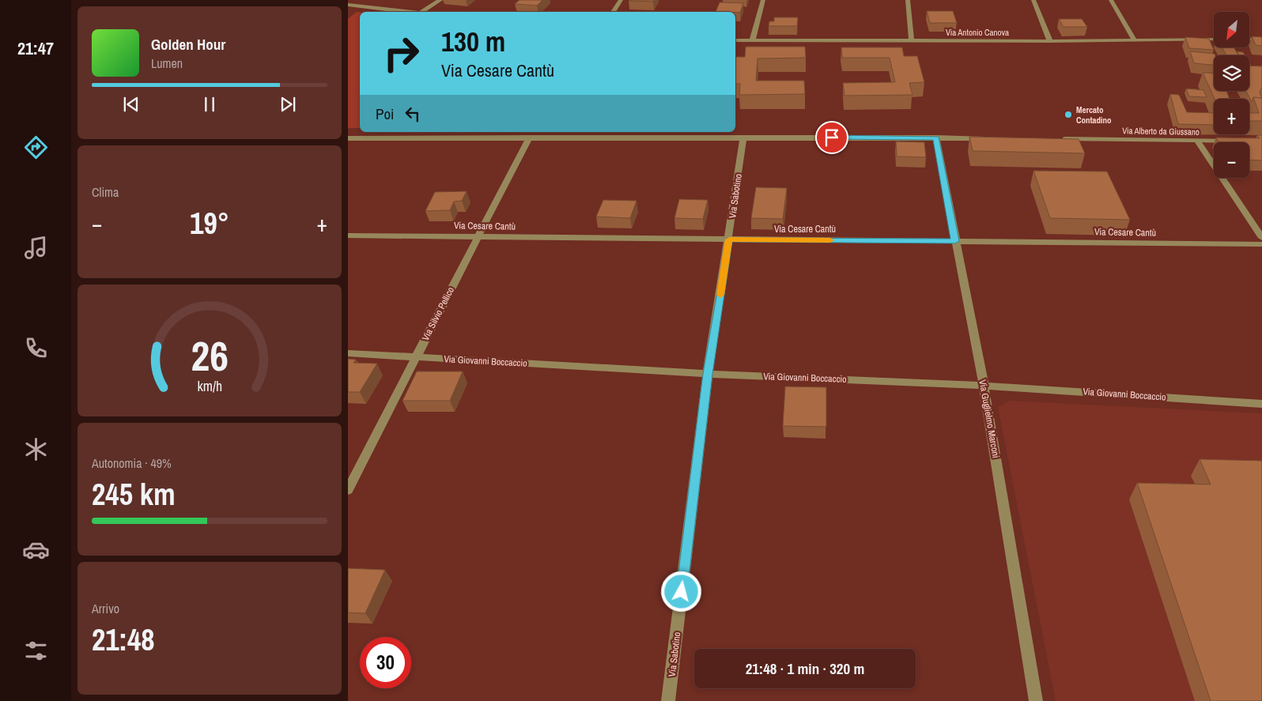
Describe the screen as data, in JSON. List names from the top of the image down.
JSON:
{
  "streets": {
    "street": [
      "Via Antonio Canova",
      "Via Alberto da Giussano",
      "Via Sabotino",
      "Via Cesare Cantù",
      "Via Silvio Pellico",
      "Via Giovanni Boccaccio",
      "Via Guglielmo Marconi"
    ]
  },
  "crossings": [
    ["Via Sabotino", "Via Cesare Cantù"],
    ["Via Sabotino", "Via Giovanni Boccaccio"],
    ["Via Cesare Cantù", "Via Silvio Pellico"],
    ["Via Cesare Cantù", "Via Guglielmo Marconi"],
    ["Via Silvio Pellico", "Via Giovanni Boccaccio"],
    ["Via Giovanni Boccaccio", "Via Guglielmo Marconi"]
  ],
  "places": ["Mercato Contadino"],
  "north": "bottom left",
  "page": {
    "tabs": "21:47",
    "map_buttons": ["+", "−"],
    "turn": ["130 m", "Via Cesare Cantù"],
    "song": ["Golden Hour", "Lumen"],
    "then": "Poi",
    "tile": [
      "Clima",
      ["Autonomia · 49%", "245 km"],
      ["Arrivo", "21:48"]
    ],
    "heat": ["−", "19°", "+"],
    "limit": "30",
    "trip": "21:48 · 1 min · 320 m",
    "gauge": ["26", "km/h"]
  }
}
